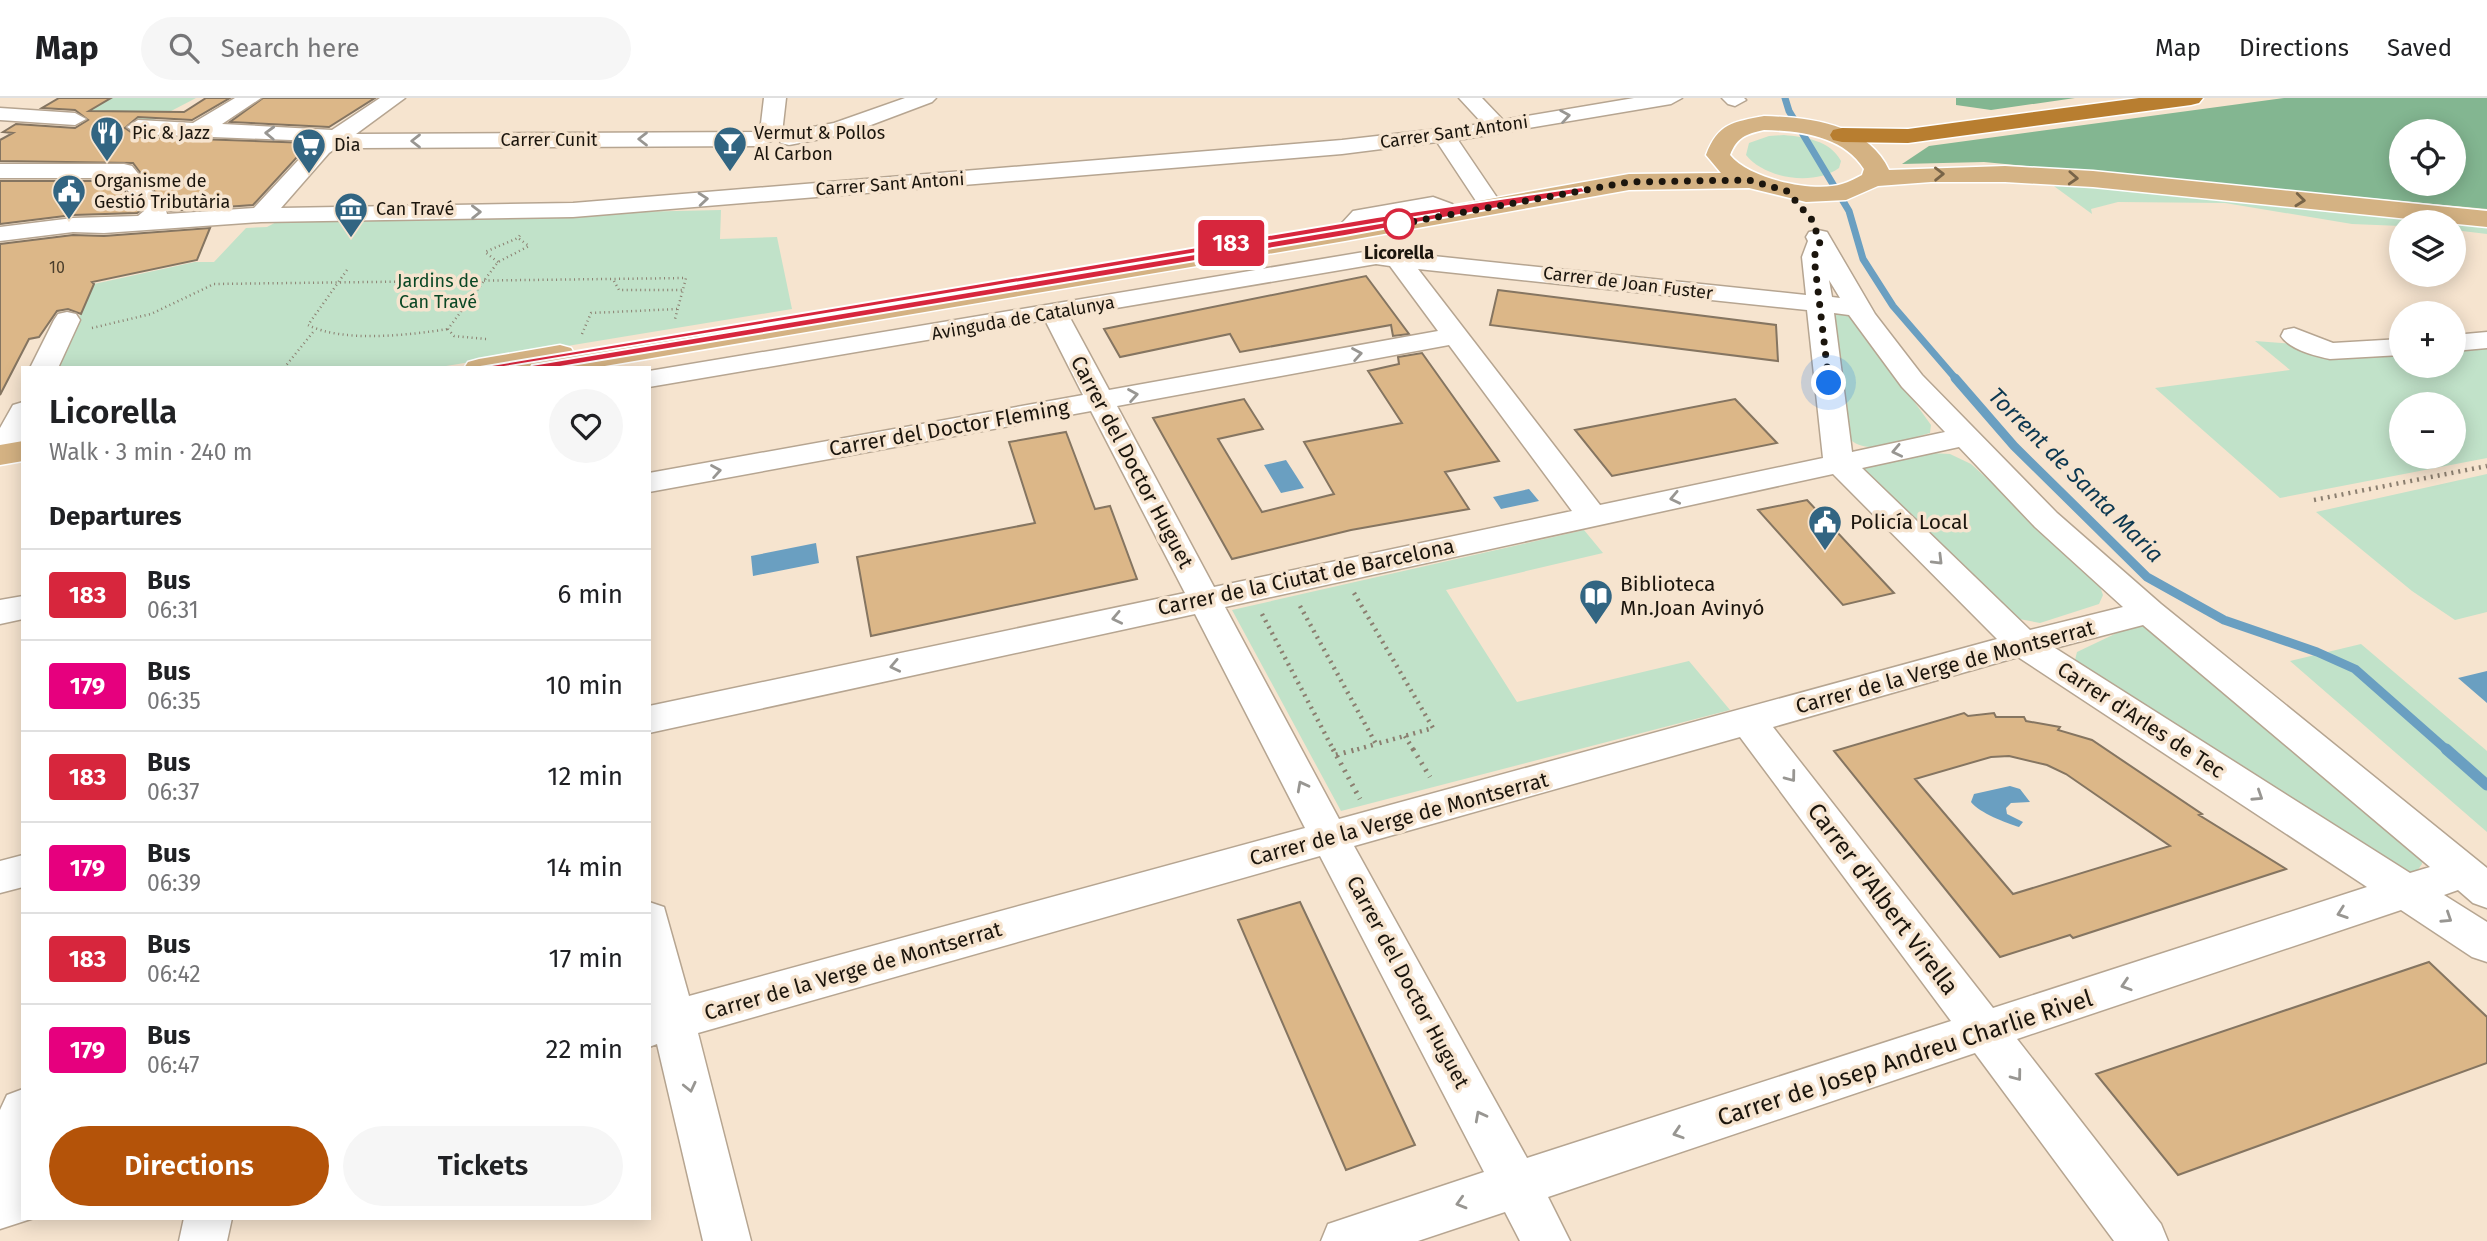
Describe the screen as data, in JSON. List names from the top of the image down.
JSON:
{
  "streets": {
    "main road": ["Avinguda de Catalunya"],
    "street": [
      "Carrer Sant Antoni",
      "Carrer Cunit",
      "Carrer de Joan Fuster",
      "Carrer del Doctor Fleming",
      "Carrer del Doctor Huguet",
      "Carrer de la Ciutat de Barcelona",
      "Carrer de la Verge de Montserrat",
      "Carrer d'Arles de Tec",
      "Carrer d'Albert Virella",
      "Carrer de Josep Andreu Charlie Rivel"
    ]
  },
  "crossings": [
    ["Carrer de Joan Fuster", "Avinguda de Catalunya"],
    ["Avinguda de Catalunya", "Carrer del Doctor Huguet"],
    ["Carrer del Doctor Fleming", "Carrer del Doctor Huguet"],
    ["Carrer del Doctor Huguet", "Carrer de la Ciutat de Barcelona"],
    ["Carrer del Doctor Huguet", "Carrer de la Verge de Montserrat"],
    ["Carrer del Doctor Huguet", "Carrer de Josep Andreu Charlie Rivel"],
    ["Carrer de la Ciutat de Barcelona", "Carrer d'Arles de Tec"],
    ["Carrer de la Verge de Montserrat", "Carrer d'Arles de Tec"],
    ["Carrer de la Verge de Montserrat", "Carrer d'Albert Virella"],
    ["Carrer d'Arles de Tec", "Carrer de Josep Andreu Charlie Rivel"],
    ["Carrer d'Albert Virella", "Carrer de Josep Andreu Charlie Rivel"]
  ],
  "one_way": [
    "Carrer Sant Antoni",
    "Carrer Cunit",
    "Carrer del Doctor Fleming",
    "Carrer del Doctor Huguet",
    "Carrer de la Ciutat de Barcelona",
    "Carrer d'Albert Virella",
    "Carrer de Josep Andreu Charlie Rivel"
  ],
  "water": ["Torrent de Santa Maria"],
  "parks": ["Jardins de Can Travé"],
  "places": {
    "restaurant": ["Pic & Jazz"],
    "bar": ["Vermut & Pollos Al Carbon"],
    "supermarket": ["Dia"],
    "public building": ["Organisme de Gestió Tributària", "Policía Local"],
    "other": ["Licorella"],
    "museum": ["Can Travé"],
    "library": ["Biblioteca Mn.Joan Avinyó"]
  },
  "lines": ["bus line 183"],
  "house_numbers": ["10"],
  "page": {
    "header": "Map",
    "search": "Search here",
    "nav": ["Map", "Directions", "Saved"],
    "on_map": "183",
    "map_buttons": ["+", "−"],
    "heading": [
      ["Licorella", "Walk · 3 min · 240 m"],
      "Departures"
    ],
    "list": [
      {
        "mark": "183",
        "name": "Bus",
        "note": "06:31",
        "value": "6 min"
      },
      {
        "mark": "179",
        "name": "Bus",
        "note": "06:35",
        "value": "10 min"
      },
      {
        "mark": "183",
        "name": "Bus",
        "note": "06:37",
        "value": "12 min"
      },
      {
        "mark": "179",
        "name": "Bus",
        "note": "06:39",
        "value": "14 min"
      },
      {
        "mark": "183",
        "name": "Bus",
        "note": "06:42",
        "value": "17 min"
      },
      {
        "mark": "179",
        "name": "Bus",
        "note": "06:47",
        "value": "22 min"
      }
    ],
    "buttons": ["Directions", "Tickets"]
  }
}
